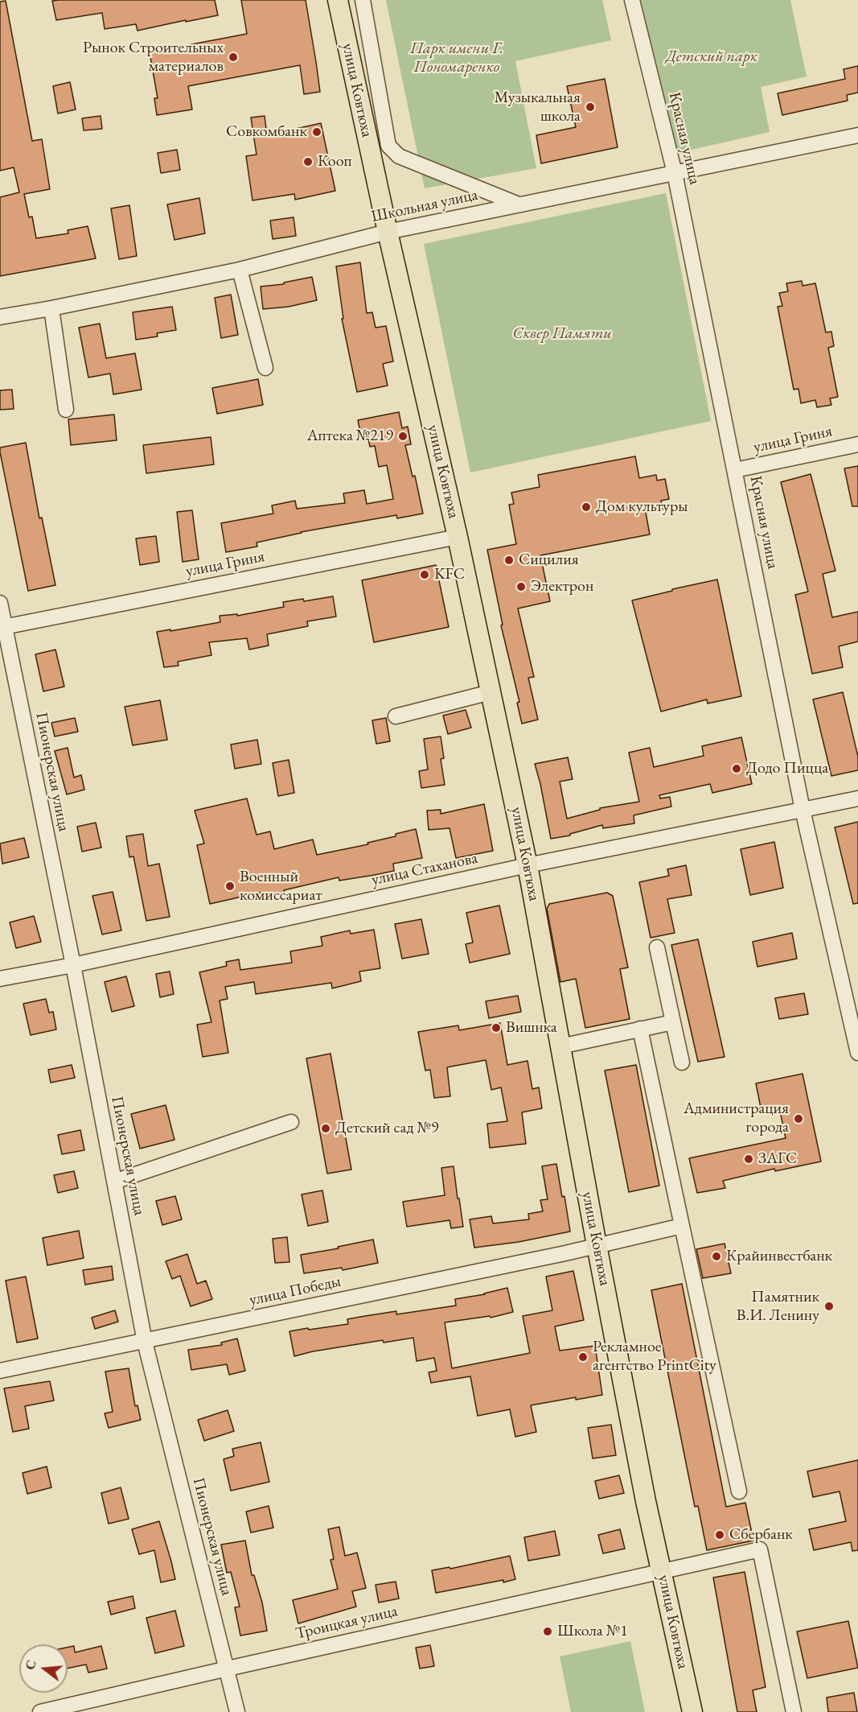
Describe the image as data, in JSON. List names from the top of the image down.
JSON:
{
  "streets": {
    "main road": ["улица Ковтюха"],
    "street": [
      "Красная улица",
      "Школьная улица",
      "улица Гриня",
      "Пионерская улица",
      "улица Стаханова",
      "улица Победы",
      "Троицкая улица"
    ]
  },
  "crossings": [
    ["улица Ковтюха", "Школьная улица"],
    ["улица Ковтюха", "улица Гриня"],
    ["улица Ковтюха", "улица Стаханова"],
    ["улица Ковтюха", "улица Победы"],
    ["улица Ковтюха", "Троицкая улица"],
    ["Красная улица", "Школьная улица"],
    ["Красная улица", "улица Гриня"],
    ["Красная улица", "улица Стаханова"],
    ["улица Гриня", "Пионерская улица"],
    ["Пионерская улица", "улица Стаханова"],
    ["Пионерская улица", "улица Победы"],
    ["Пионерская улица", "Троицкая улица"]
  ],
  "parks": ["Парк имени Г. Пономаренко", "Детский парк", "Сквер Памяти"],
  "places": [
    "Рынок Строительных материалов",
    "Музыкальная школа",
    "Совкомбанк",
    "Кооп",
    "Аптека №219",
    "Дом культуры",
    "Сицилия",
    "KFC",
    "Электрон",
    "Додо Пицца",
    "Военный комиссариат",
    "Вишнка",
    "Администрация города",
    "Детский сад №9",
    "ЗАГС",
    "Крайинвестбанк",
    "Памятник В.И. Ленину",
    "Рекламное агентство PrintCity",
    "Сбербанк",
    "Школа №1"
  ],
  "north": "left"
}
